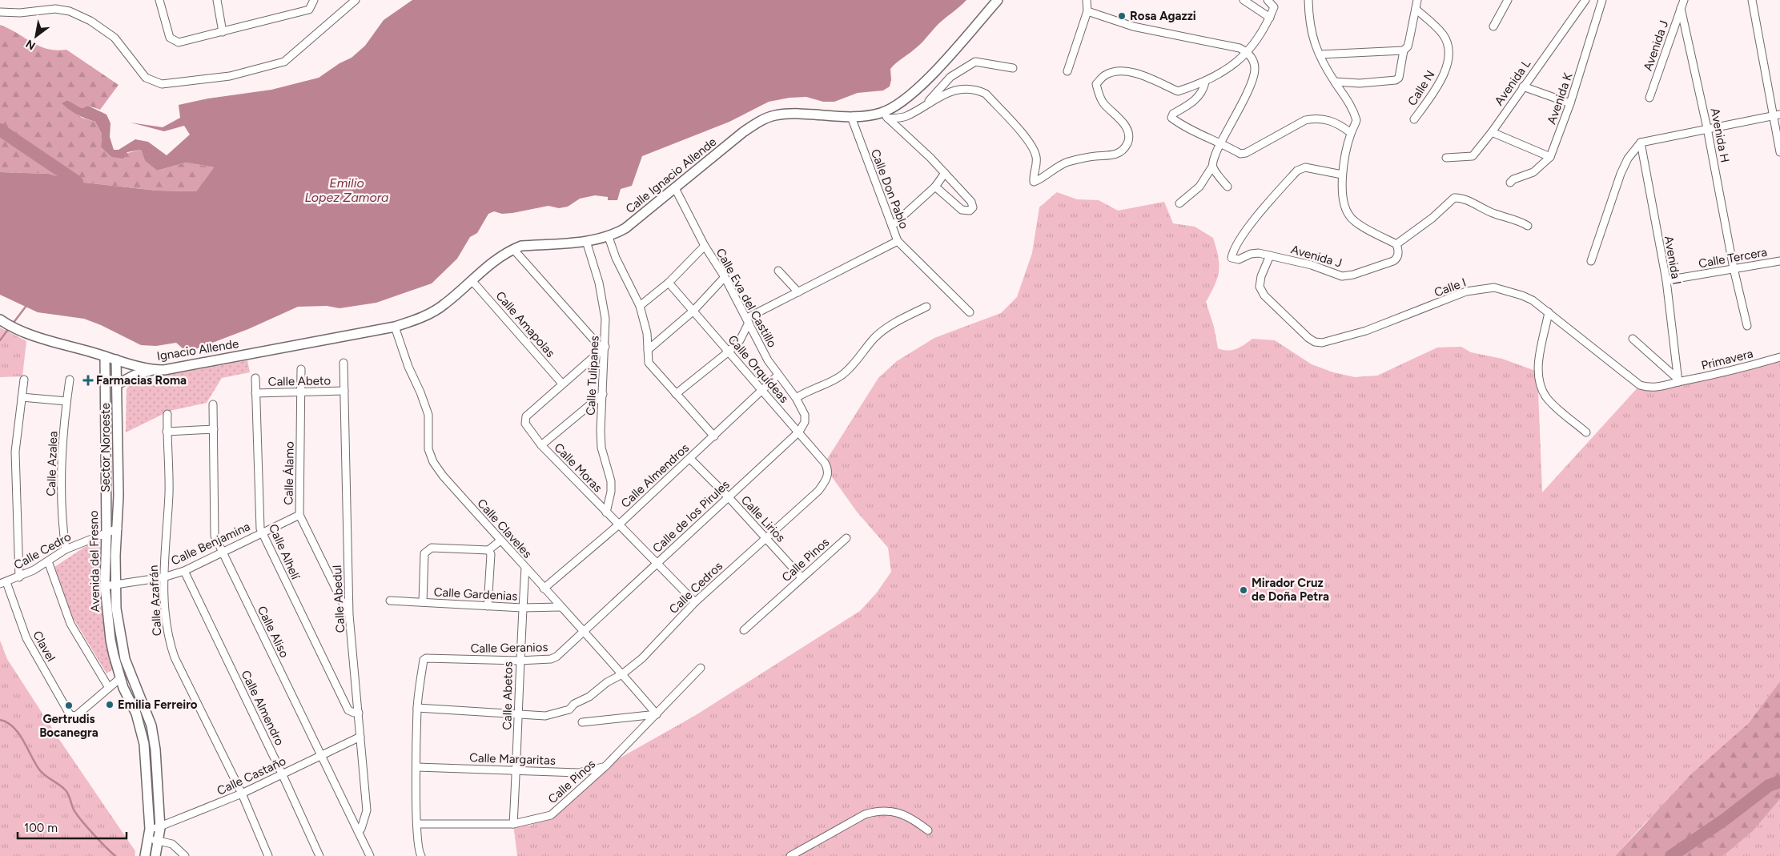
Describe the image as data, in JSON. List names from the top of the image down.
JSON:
{
  "streets": {
    "street": [
      "Avenida J",
      "Avenida L",
      "Calle N",
      "Avenida K",
      "Avenida H",
      "Calle Ignacio Allende",
      "Calle Don Pablo",
      "Calle Tercera",
      "Avenida I",
      "Calle I",
      "Calle Eva del Castillo",
      "Calle Amapolas",
      "Ignacio Allende",
      "Primavera",
      "Calle Orquídeas",
      "Calle Tulipanes",
      "Calle Abeto",
      "Sector Noroeste",
      "Calle Azalea",
      "Calle Moras",
      "Calle Álamo",
      "Calle Almendros",
      "Calle de los Pirules",
      "Calle Lirios",
      "Calle Claveles",
      "Calle Benjamina",
      "Calle Cedro",
      "Calle Alhelí",
      "Calle Pinos",
      "Avenida del Fresno",
      "Calle Cedros",
      "Calle Gardenias",
      "Calle Abedul",
      "Calle Azafrán",
      "Calle Aliso",
      "Clavel",
      "Calle Geranios",
      "Calle Abetos",
      "Calle Almendro",
      "Calle Margaritas",
      "Calle Castaño"
    ]
  },
  "crossings": [
    ["Avenida J", "Avenida H"],
    ["Avenida J", "Calle I"],
    ["Avenida H", "Calle Tercera"],
    ["Calle Ignacio Allende", "Calle Don Pablo"],
    ["Calle Ignacio Allende", "Calle Eva del Castillo"],
    ["Calle Ignacio Allende", "Calle Amapolas"],
    ["Calle Ignacio Allende", "Ignacio Allende"],
    ["Calle Ignacio Allende", "Calle Tulipanes"],
    ["Calle Ignacio Allende", "Calle Claveles"],
    ["Calle Tercera", "Avenida I"],
    ["Avenida I", "Calle I"],
    ["Avenida I", "Primavera"],
    ["Calle I", "Primavera"],
    ["Calle Eva del Castillo", "Calle Almendros"],
    ["Calle Eva del Castillo", "Calle de los Pirules"],
    ["Calle Amapolas", "Calle Moras"],
    ["Ignacio Allende", "Sector Noroeste"],
    ["Ignacio Allende", "Avenida del Fresno"],
    ["Calle Orquídeas", "Calle Almendros"],
    ["Calle Orquídeas", "Calle de los Pirules"],
    ["Calle Orquídeas", "Calle Cedros"],
    ["Calle Tulipanes", "Calle Moras"],
    ["Calle Abeto", "Calle Álamo"],
    ["Calle Abeto", "Calle Alhelí"],
    ["Calle Abeto", "Calle Abedul"],
    ["Sector Noroeste", "Calle Benjamina"],
    ["Sector Noroeste", "Calle Cedro"],
    ["Sector Noroeste", "Avenida del Fresno"],
    ["Calle Azalea", "Calle Cedro"],
    ["Calle Moras", "Calle Almendros"],
    ["Calle Moras", "Calle de los Pirules"],
    ["Calle Moras", "Calle Cedros"],
    ["Calle Álamo", "Calle Benjamina"],
    ["Calle Álamo", "Calle Abedul"],
    ["Calle Almendros", "Calle Lirios"],
    ["Calle Almendros", "Calle Claveles"],
    ["Calle de los Pirules", "Calle Lirios"],
    ["Calle de los Pirules", "Calle Claveles"],
    ["Calle de los Pirules", "Calle Geranios"],
    ["Calle Lirios", "Calle Pinos"],
    ["Calle Lirios", "Calle Cedros"],
    ["Calle Claveles", "Calle Pinos"],
    ["Calle Claveles", "Calle Cedros"],
    ["Calle Claveles", "Calle Gardenias"],
    ["Calle Claveles", "Calle Geranios"],
    ["Calle Claveles", "Calle Abetos"],
    ["Calle Benjamina", "Calle Alhelí"],
    ["Calle Benjamina", "Avenida del Fresno"],
    ["Calle Benjamina", "Calle Azafrán"],
    ["Calle Benjamina", "Calle Aliso"],
    ["Calle Benjamina", "Calle Almendro"],
    ["Calle Cedro", "Avenida del Fresno"],
    ["Calle Cedro", "Clavel"],
    ["Calle Alhelí", "Calle Abedul"],
    ["Calle Pinos", "Calle Abetos"],
    ["Calle Pinos", "Calle Margaritas"],
    ["Avenida del Fresno", "Calle Castaño"],
    ["Calle Cedros", "Calle Geranios"],
    ["Calle Cedros", "Calle Abetos"],
    ["Calle Gardenias", "Calle Abetos"],
    ["Calle Abedul", "Calle Aliso"],
    ["Calle Abedul", "Calle Castaño"],
    ["Calle Azafrán", "Calle Castaño"],
    ["Calle Aliso", "Calle Castaño"],
    ["Calle Geranios", "Calle Abetos"],
    ["Calle Abetos", "Calle Margaritas"],
    ["Calle Almendro", "Calle Castaño"]
  ],
  "water": ["Emilio Lopez Zamora"],
  "places": {
    "other": [
      "Rosa Agazzi",
      "Mirador Cruz de Doña Petra",
      "Emilia Ferreiro",
      "Gertrudis Bocanegra"
    ],
    "health": ["Farmacias Roma"]
  },
  "scale_bar": "100 m",
  "north": "bottom left"
}
